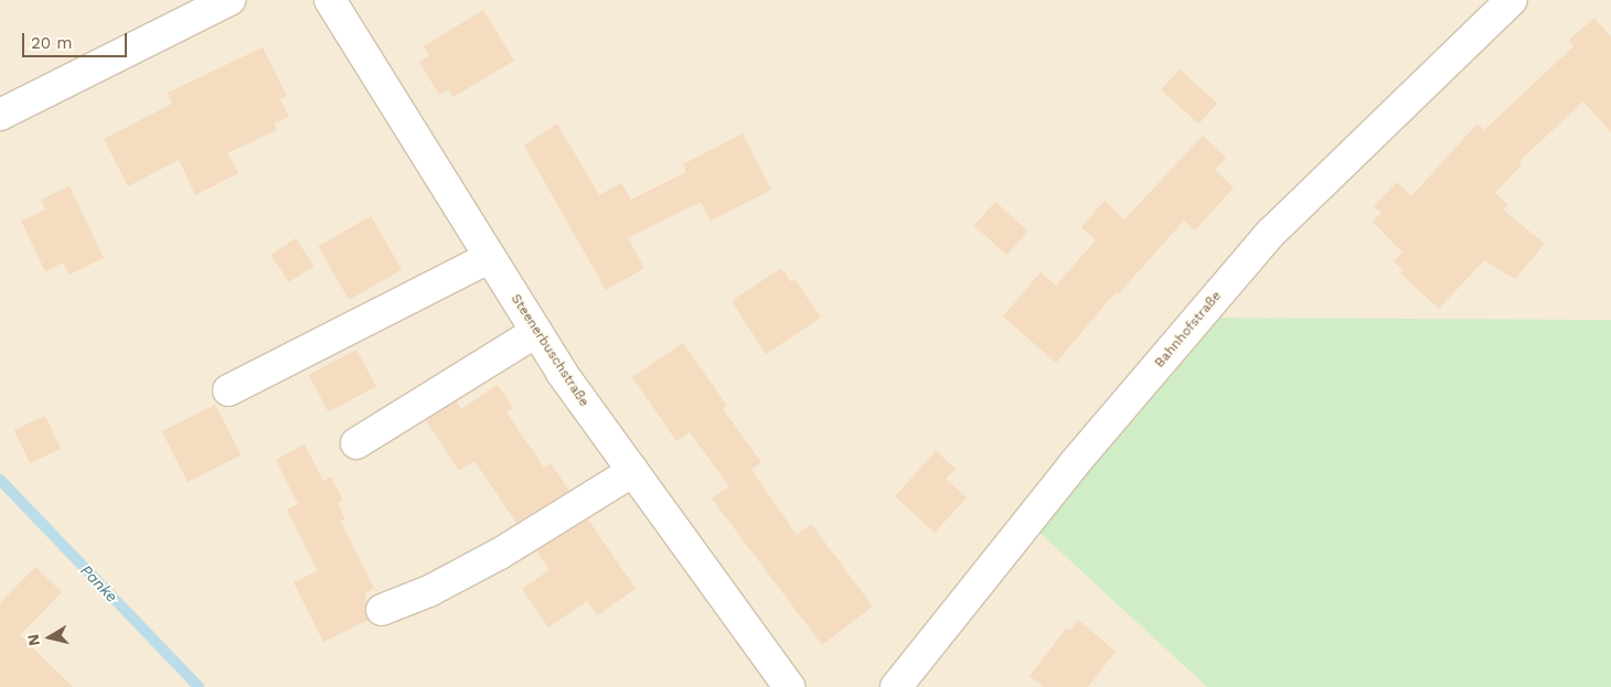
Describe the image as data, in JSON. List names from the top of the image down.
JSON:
{
  "streets": {
    "street": ["Bahnhofstraße", "Steenerbuschstraße"]
  },
  "water": ["Panke"],
  "scale_bar": "20 m",
  "north": "left"
}
